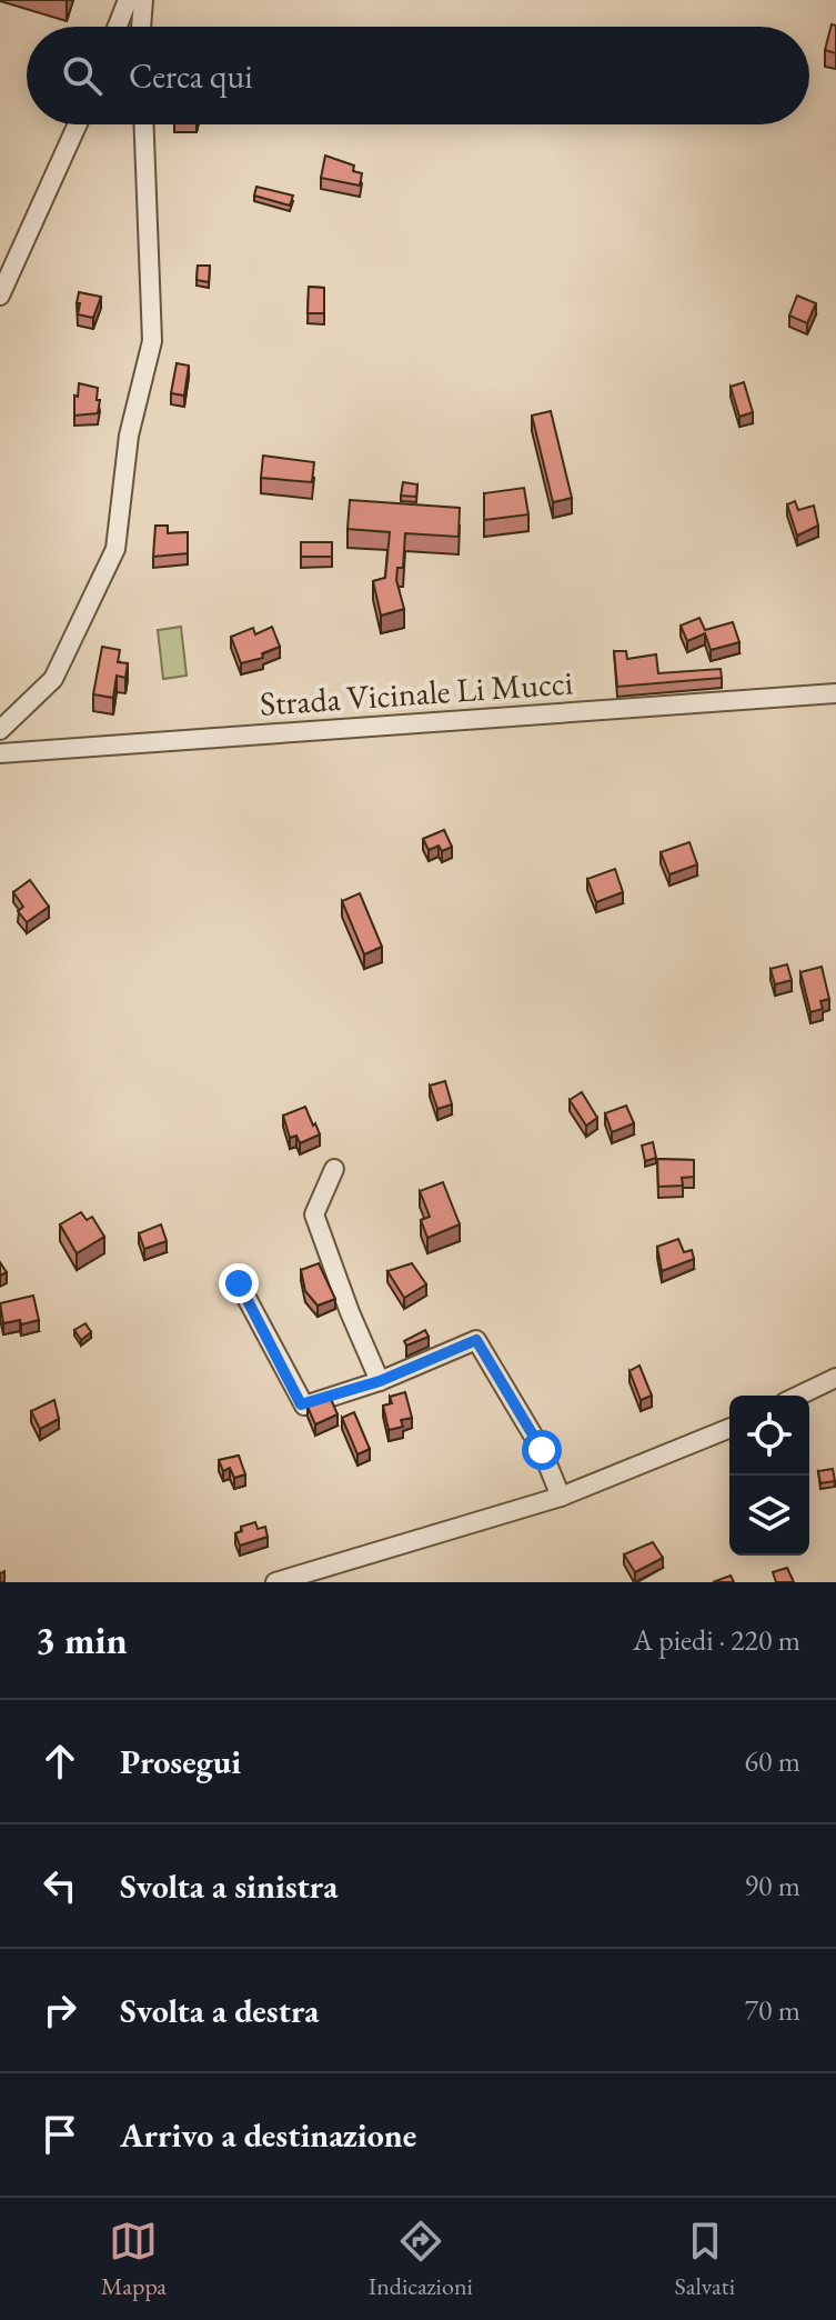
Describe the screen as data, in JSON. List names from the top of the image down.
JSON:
{
  "streets": {
    "street": ["Strada Vicinale Li Mucci"]
  },
  "page": {
    "search": "Cerca qui",
    "heading": ["3 min", "A piedi · 220 m"],
    "list": [
      ["Prosegui", "60 m"],
      ["Svolta a sinistra", "90 m"],
      ["Svolta a destra", "70 m"],
      "Arrivo a destinazione"
    ],
    "nav": ["Mappa", "Indicazioni", "Salvati"]
  }
}
